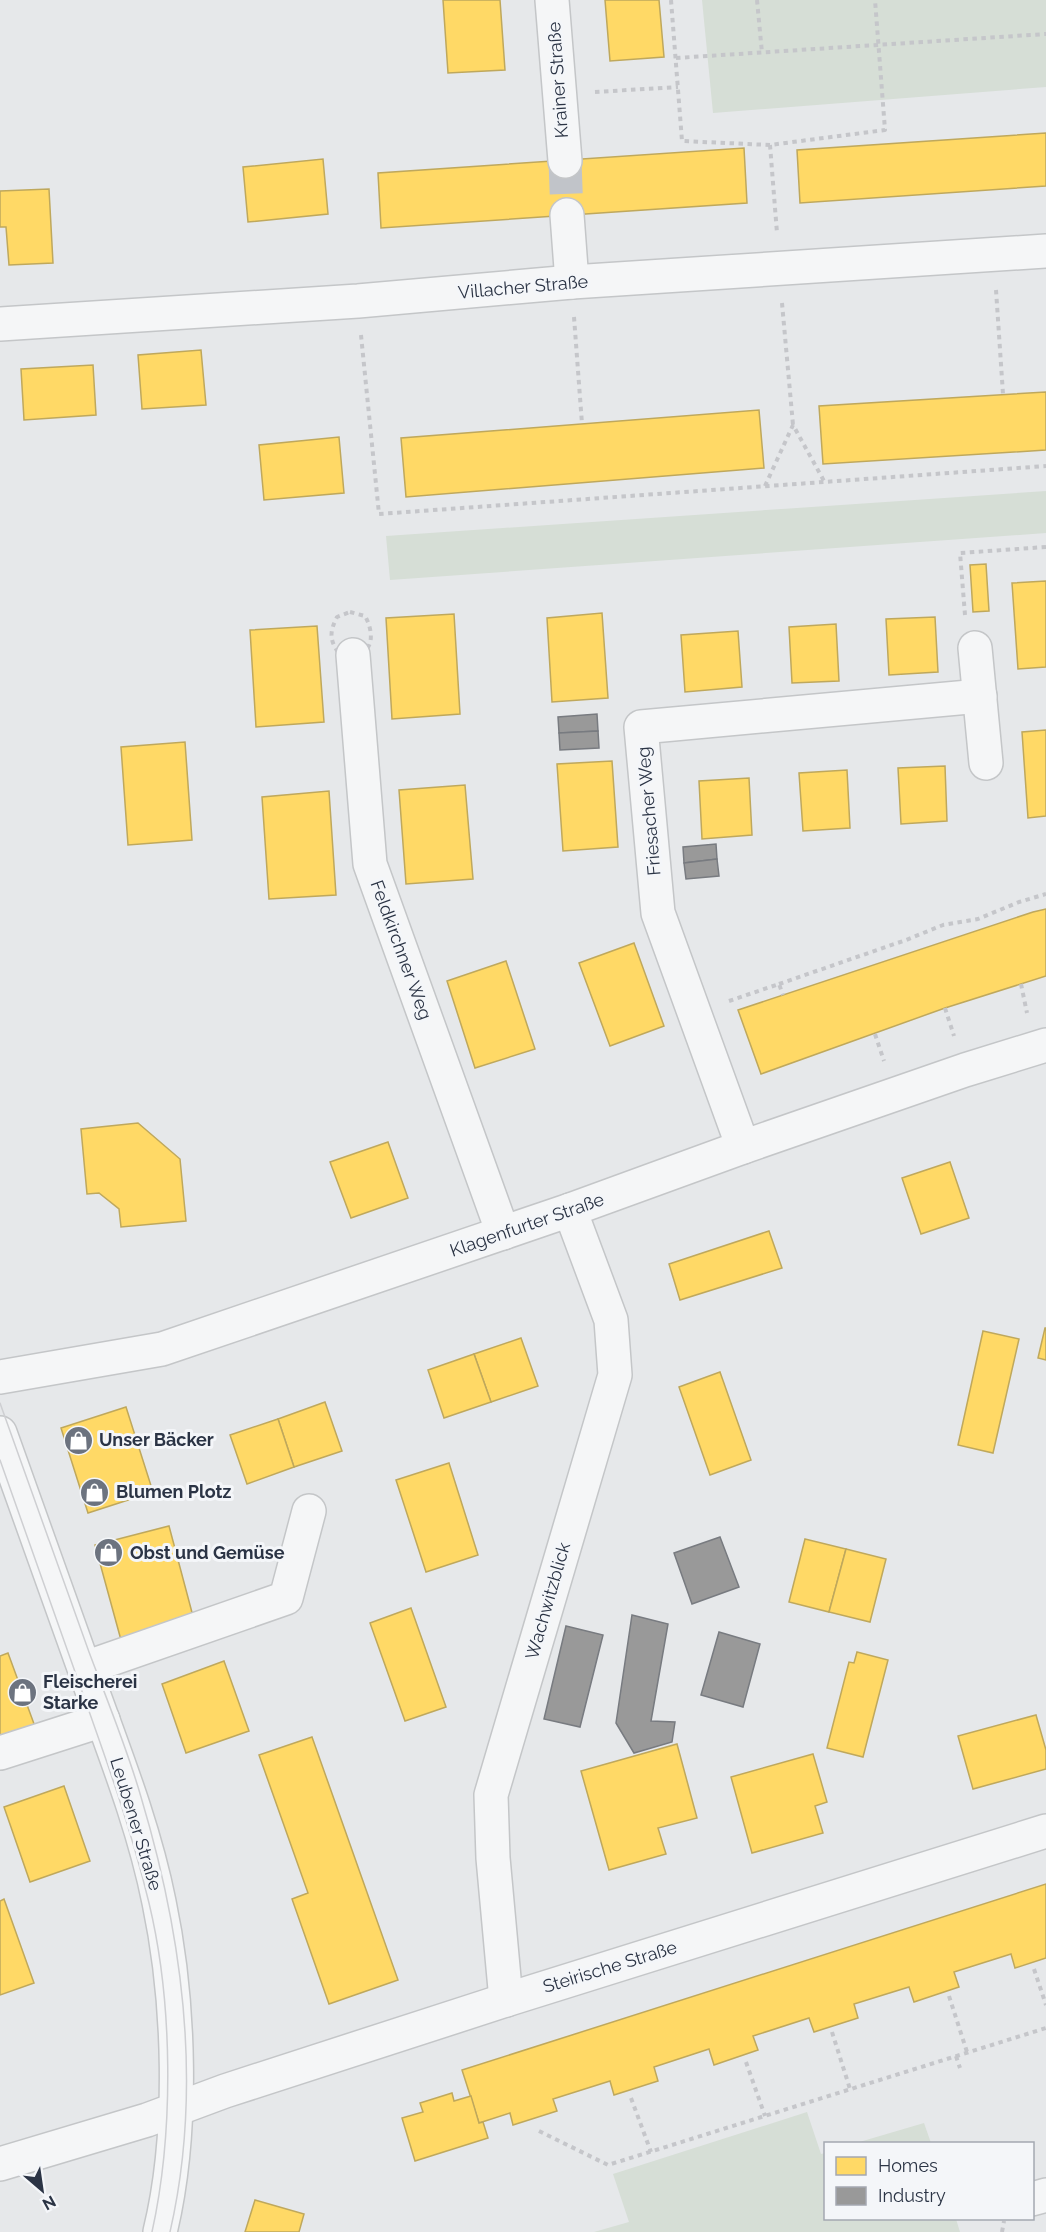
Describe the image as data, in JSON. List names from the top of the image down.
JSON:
{
  "streets": {
    "street": [
      "Krainer Straße",
      "Villacher Straße",
      "Friesacher Weg",
      "Feldkirchner Weg",
      "Klagenfurter Straße",
      "Wachwitzblick",
      "Leubener Straße",
      "Steirische Straße"
    ]
  },
  "crossings": [
    ["Friesacher Weg", "Klagenfurter Straße"],
    ["Feldkirchner Weg", "Klagenfurter Straße"],
    ["Klagenfurter Straße", "Wachwitzblick"],
    ["Wachwitzblick", "Steirische Straße"],
    ["Leubener Straße", "Steirische Straße"]
  ],
  "places": {
    "shop": [
      "Unser Bäcker",
      "Blumen Plotz",
      "Obst und Gemüse",
      "Fleischerei Starke"
    ]
  },
  "legend": ["Homes", "Industry"],
  "north": "bottom right"
}
